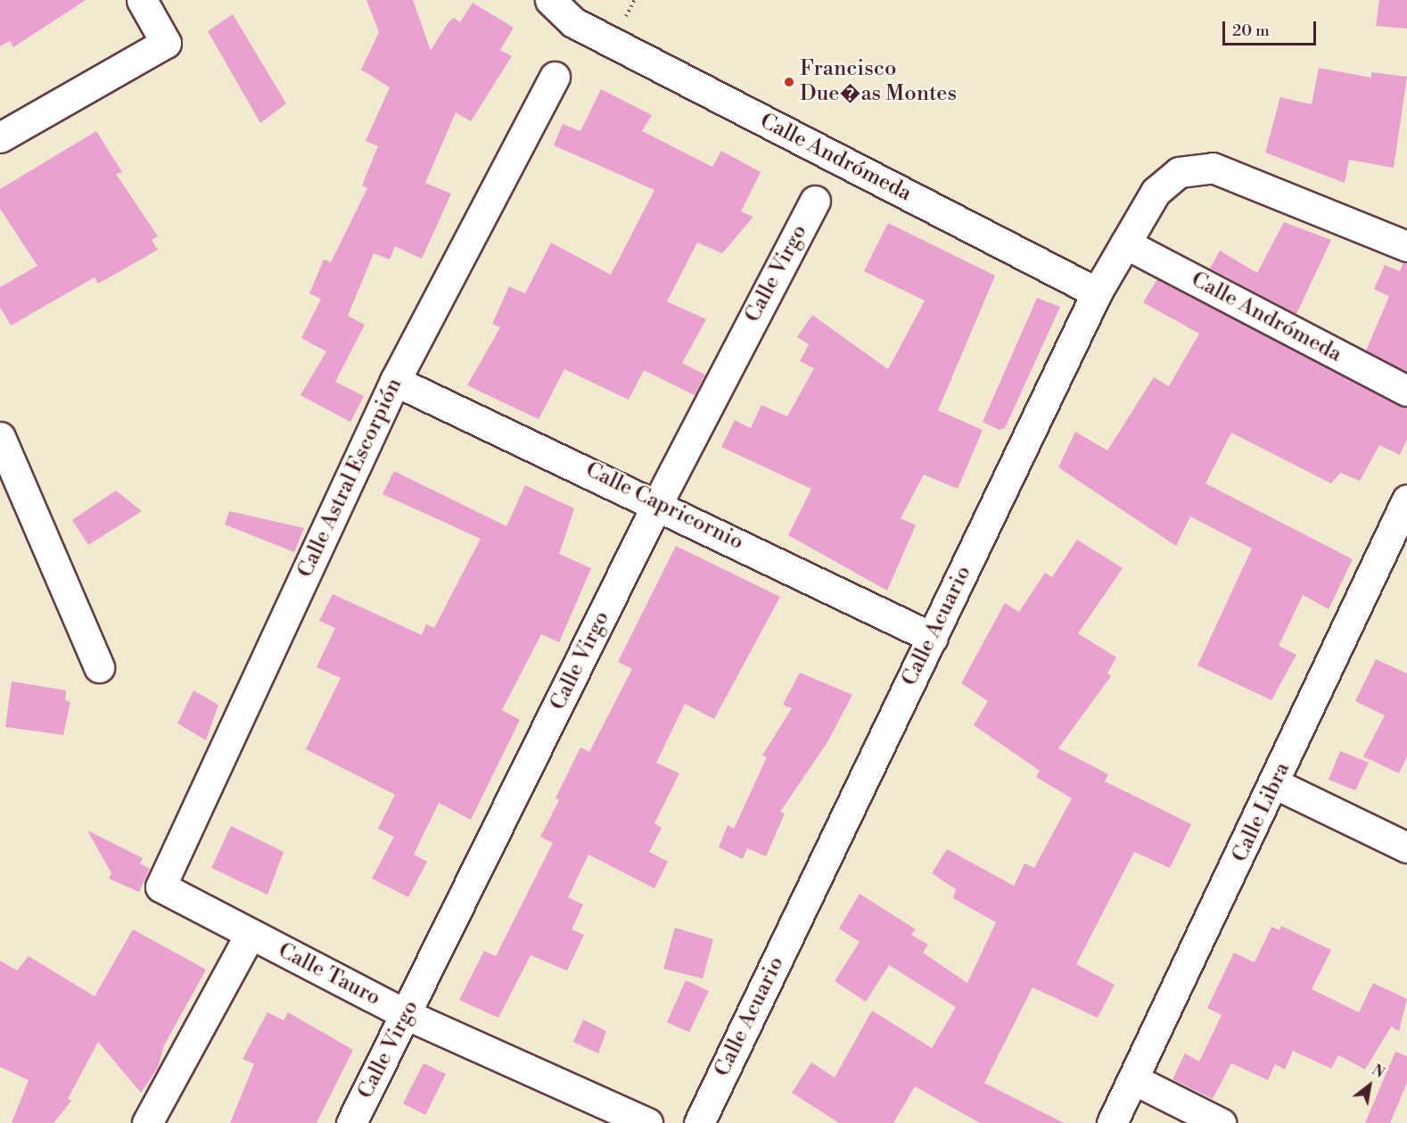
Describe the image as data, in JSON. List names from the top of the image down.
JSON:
{
  "streets": {
    "street": [
      "Calle Andrómeda",
      "Calle Virgo",
      "Calle Astral Escorpión",
      "Calle Capricornio",
      "Calle Acuario",
      "Calle Libra",
      "Calle Tauro"
    ]
  },
  "crossings": [
    ["Calle Andrómeda", "Calle Acuario"],
    ["Calle Virgo", "Calle Capricornio"],
    ["Calle Virgo", "Calle Tauro"],
    ["Calle Astral Escorpión", "Calle Capricornio"],
    ["Calle Astral Escorpión", "Calle Tauro"],
    ["Calle Capricornio", "Calle Acuario"]
  ],
  "places": ["Francisco Due�as Montes"],
  "scale_bar": "20 m",
  "north": "top right"
}
